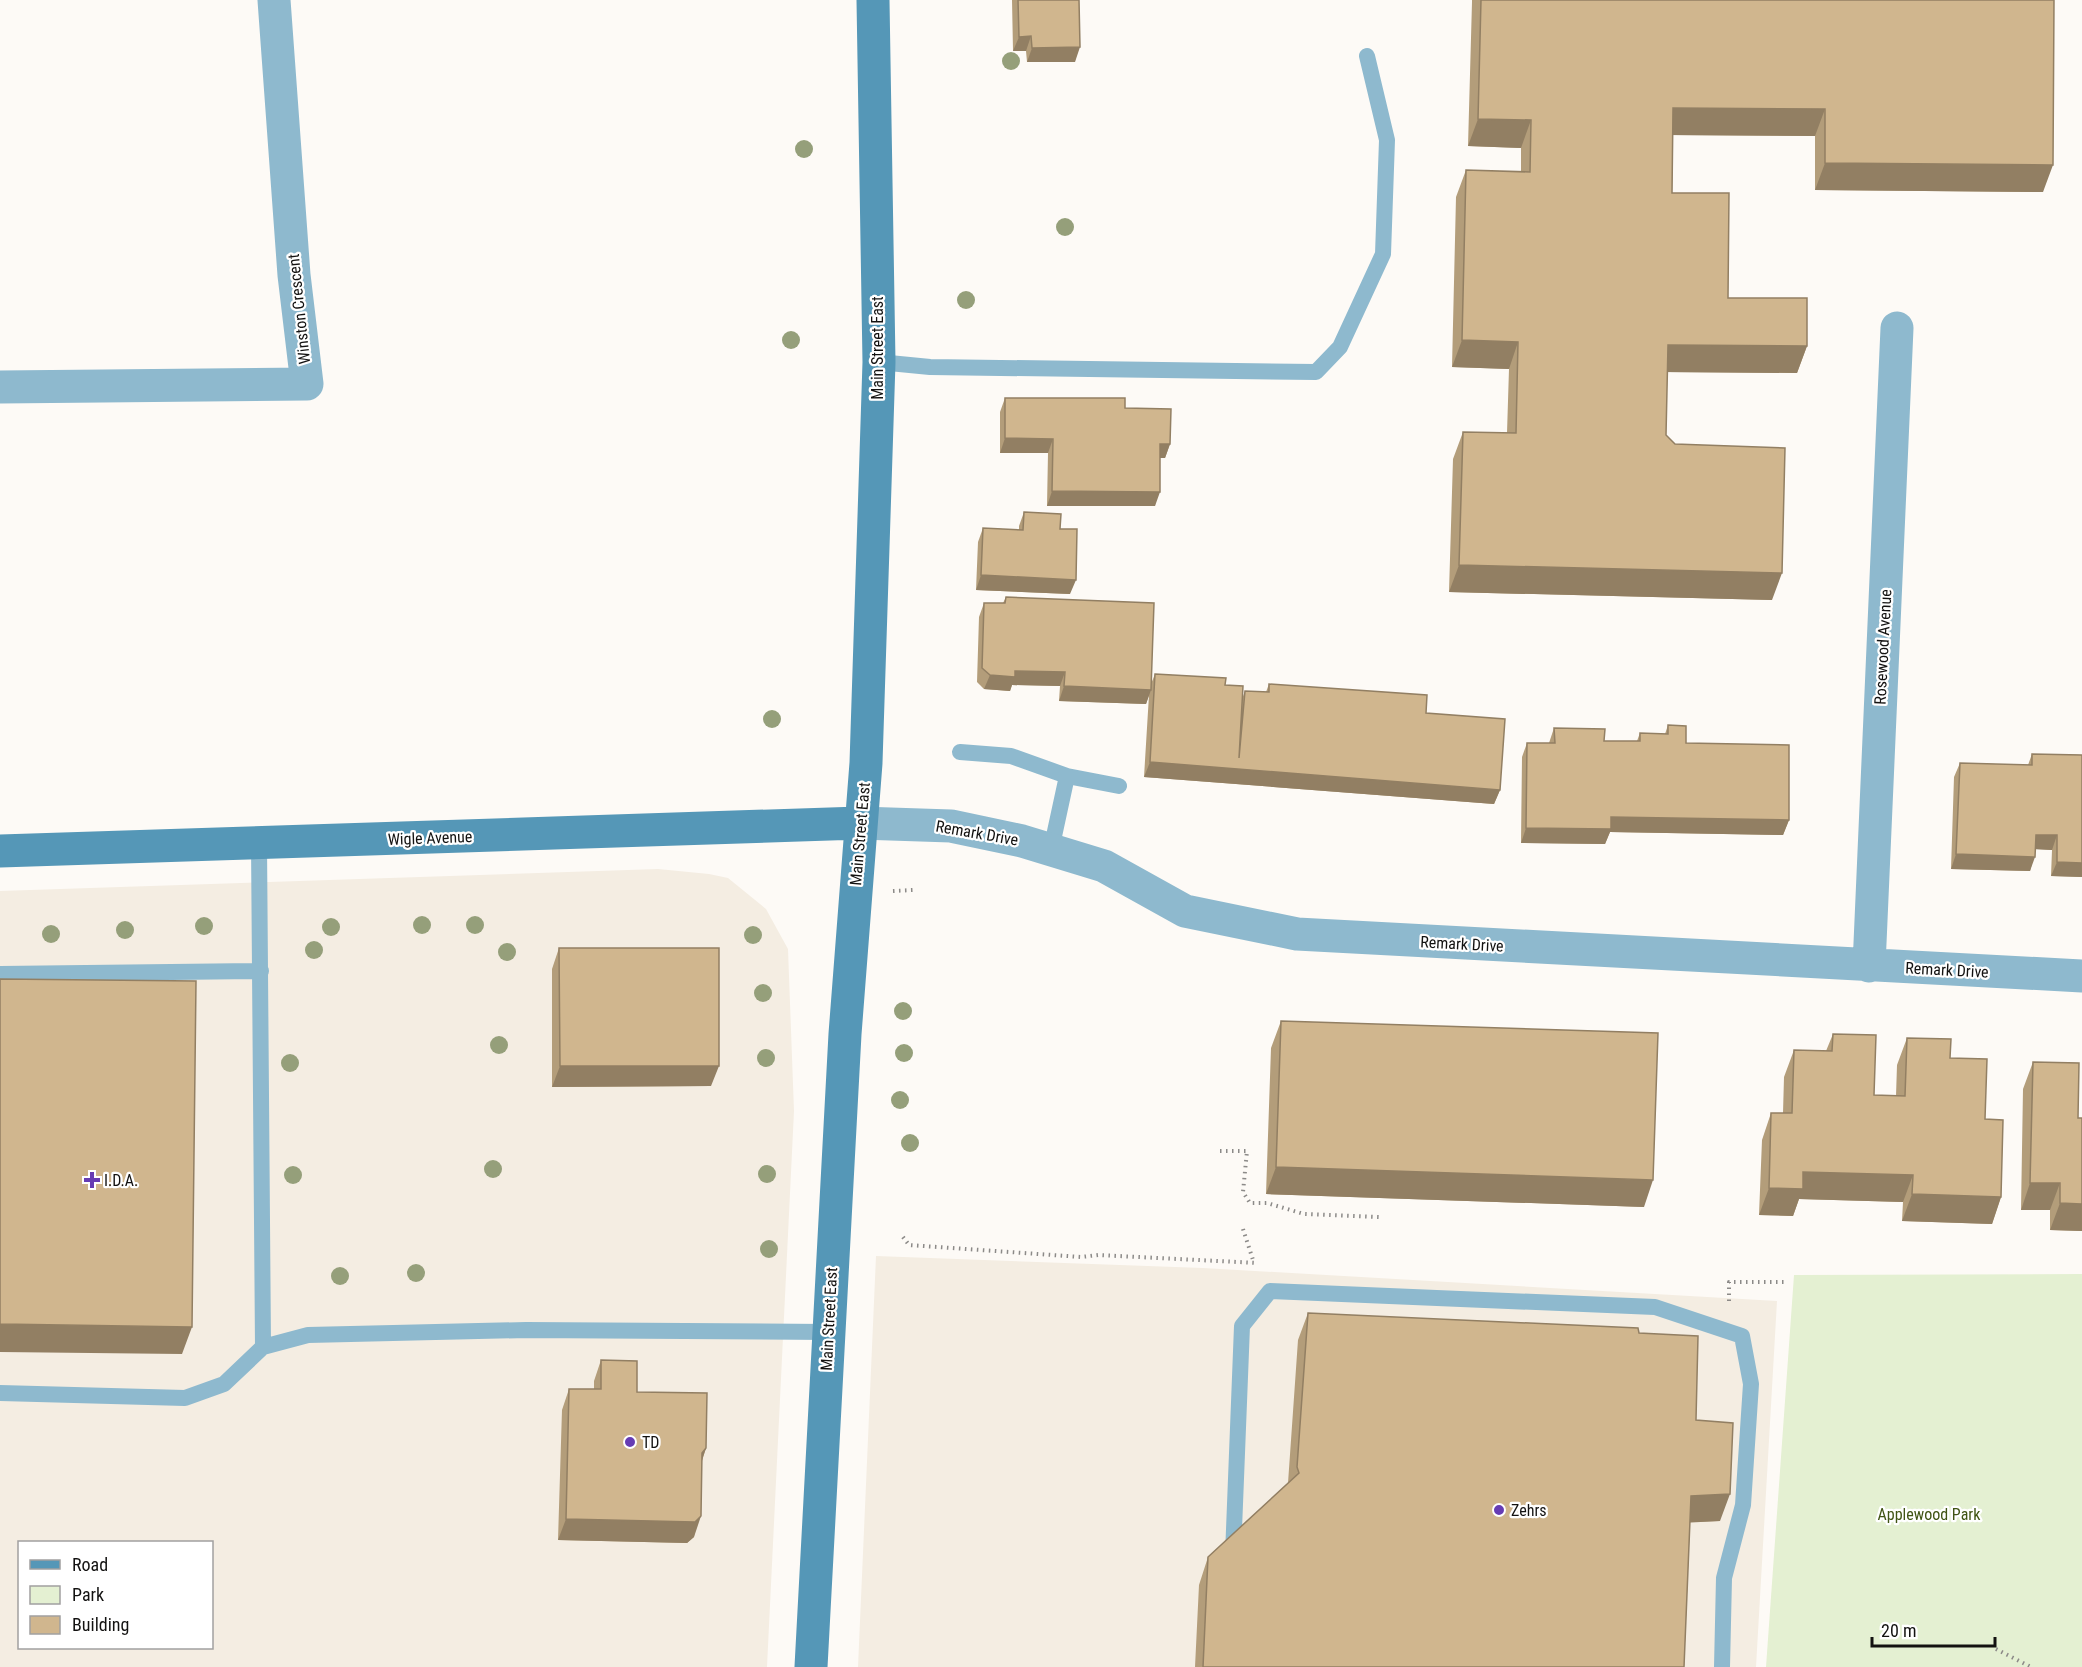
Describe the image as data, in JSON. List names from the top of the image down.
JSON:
{
  "streets": {
    "main road": ["Main Street East", "Wigle Avenue"],
    "street": ["Winston Crescent", "Rosewood Avenue", "Remark Drive"]
  },
  "crossings": [
    ["Main Street East", "Remark Drive"],
    ["Main Street East", "Wigle Avenue"],
    ["Rosewood Avenue", "Remark Drive"],
    ["Remark Drive", "Wigle Avenue"]
  ],
  "parks": ["Applewood Park"],
  "places": {
    "health": ["I.D.A."],
    "other": ["TD", "Zehrs"]
  },
  "legend": ["Road", "Park", "Building"],
  "scale_bar": "20 m"
}
